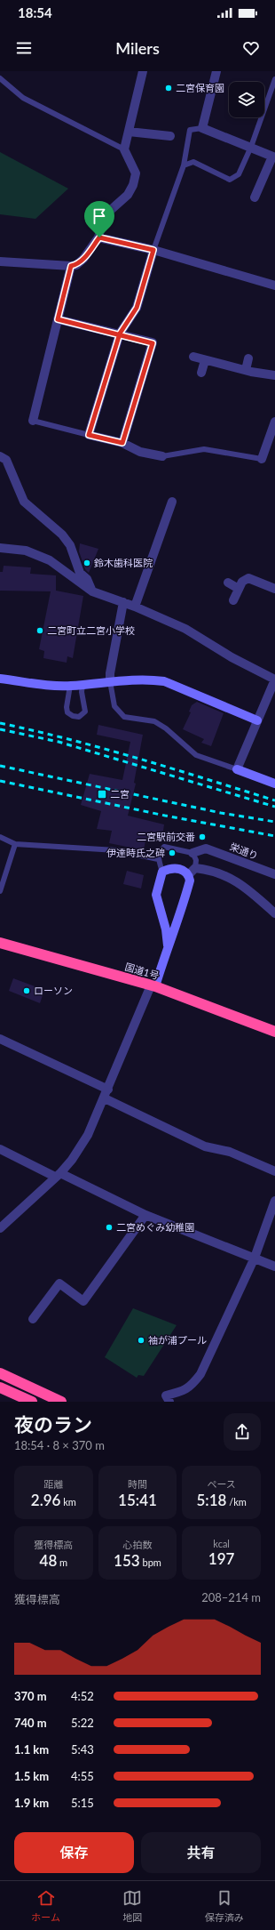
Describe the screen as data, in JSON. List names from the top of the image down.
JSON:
{
  "streets": {
    "highway": ["国道1号"],
    "street": ["栄通り"]
  },
  "places": {
    "other": [
      "二宮保育園",
      "鈴木歯科医院",
      "二宮町立二宮小学校",
      "二宮駅前交番",
      "伊達時氏之碑",
      "ローソン",
      "二宮めぐみ幼稚園",
      "袖が浦プール"
    ],
    "transit": ["二宮"]
  },
  "page": {
    "status": "18:54",
    "header": "Milers",
    "heading": ["夜のラン", "18:54 · 8 × 370 m"],
    "stats": [
      ["距離", "2.96 km"],
      ["時間", "15:41"],
      ["ペース", "5:18 /km"],
      ["獲得標高", "48 m"],
      ["心拍数", "153 bpm"],
      ["kcal", "197"]
    ],
    "chart": ["獲得標高", "208–214 m"],
    "list": [
      {
        "name": "370 m",
        "note": "4:52"
      },
      {
        "name": "740 m",
        "note": "5:22"
      },
      {
        "name": "1.1 km",
        "note": "5:43"
      },
      {
        "name": "1.5 km",
        "note": "4:55"
      },
      {
        "name": "1.9 km",
        "note": "5:15"
      }
    ],
    "buttons": ["保存", "共有"],
    "tabs": ["ホーム", "地図", "保存済み"]
  }
}
